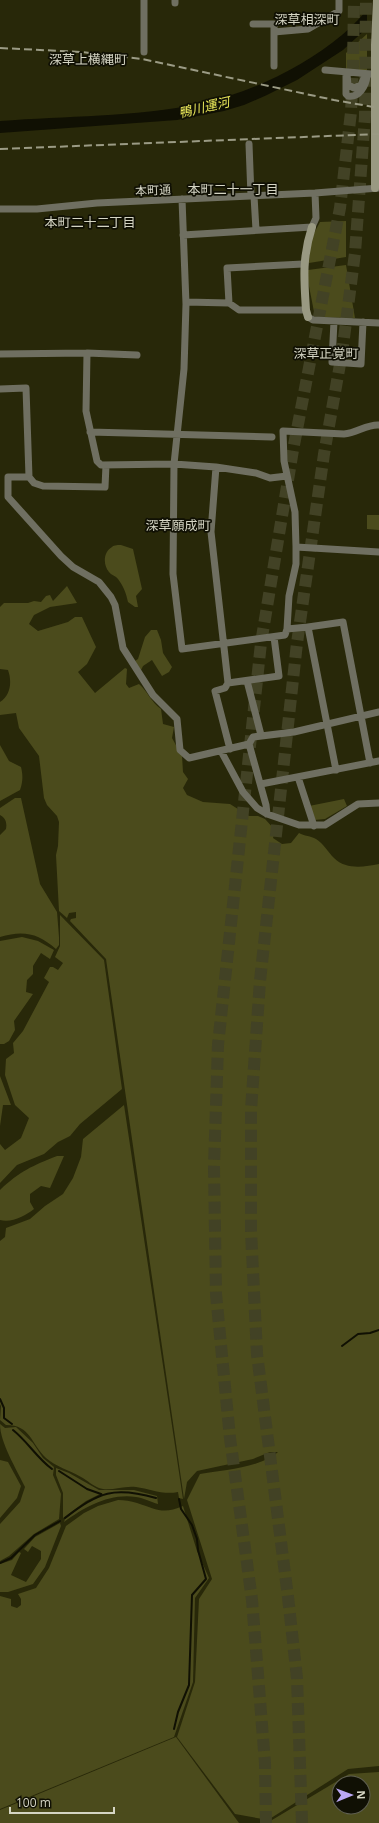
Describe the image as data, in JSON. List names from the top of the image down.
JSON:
{
  "streets": {
    "street": ["本町通"]
  },
  "districts": [
    "深草相深町",
    "深草上横縄町",
    "本町二十一丁目",
    "本町二十二丁目",
    "深草正覚町",
    "深草願成町"
  ],
  "water": ["鴨川運河"],
  "scale_bar": "100 m",
  "north": "right"
}
